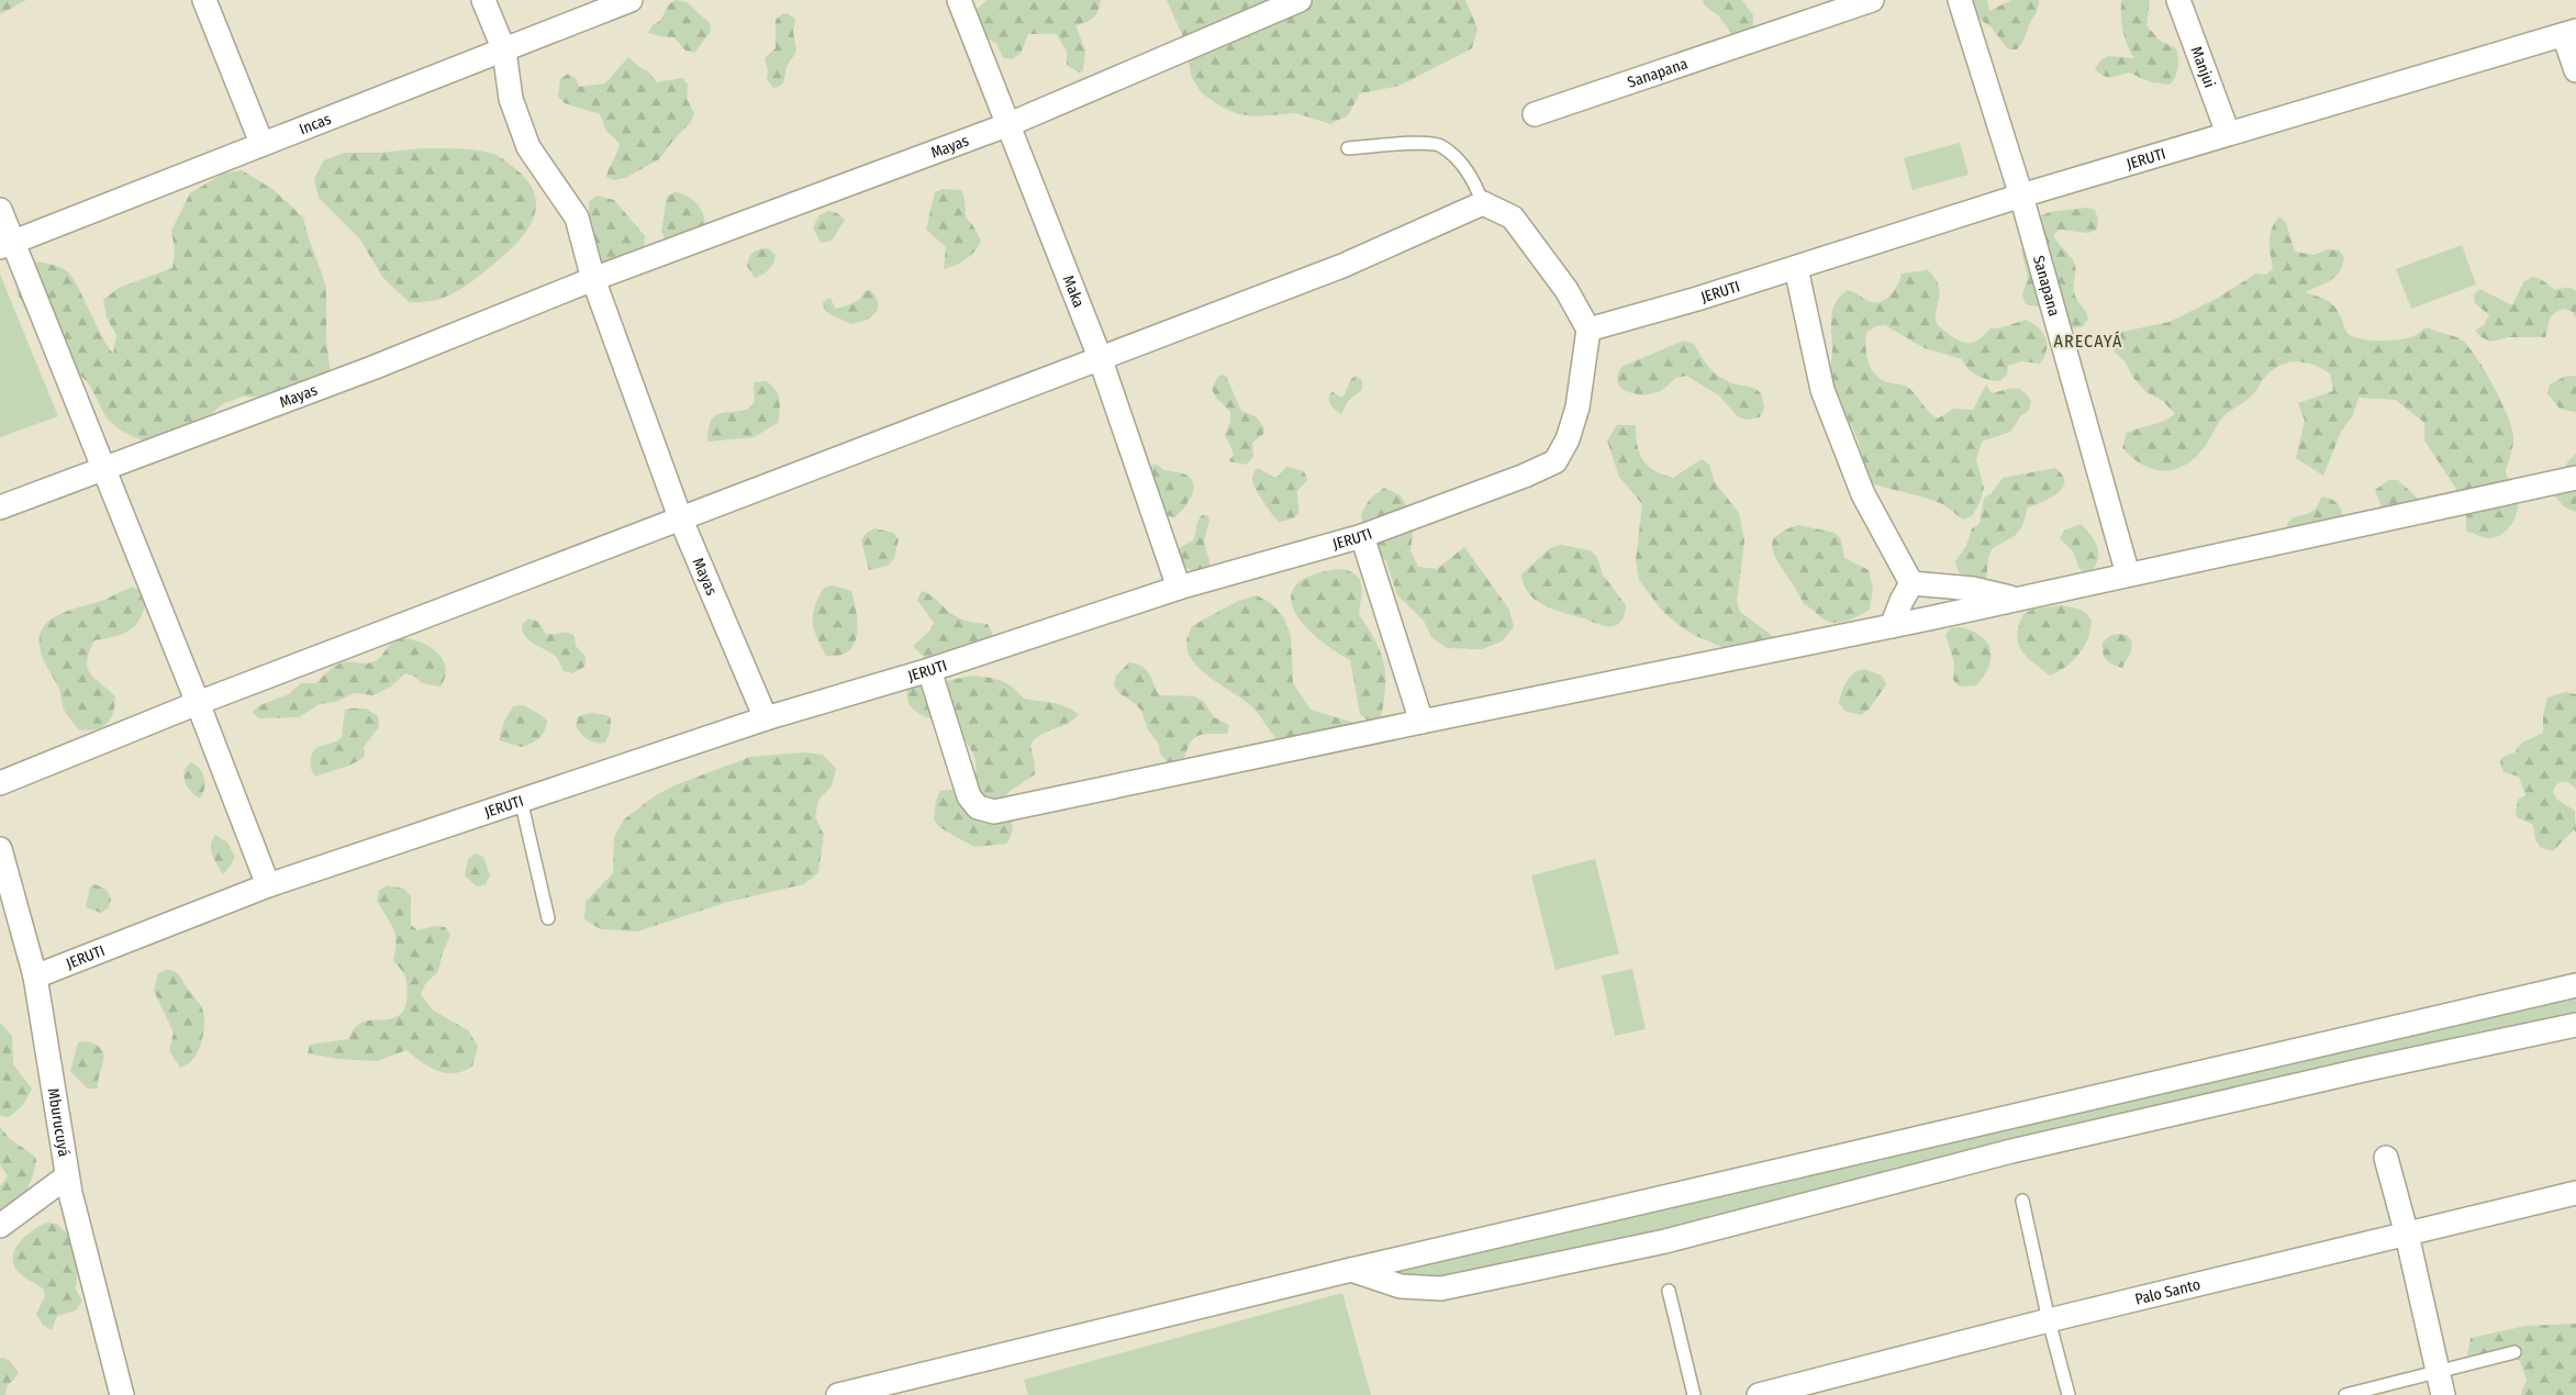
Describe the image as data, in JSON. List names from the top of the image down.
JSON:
{
  "streets": {
    "street": [
      "Manjui",
      "Sanapana",
      "Incas",
      "Mayas",
      "JERUTI",
      "Maka",
      "Mburucuyá",
      "Palo Santo"
    ]
  },
  "crossings": [
    ["Manjui", "JERUTI"],
    ["Sanapana", "JERUTI"],
    ["Incas", "Mayas"],
    ["Mayas", "JERUTI"],
    ["Mayas", "Maka"],
    ["JERUTI", "Maka"],
    ["JERUTI", "Mburucuyá"]
  ],
  "districts": ["ARECAYÁ"]
}
